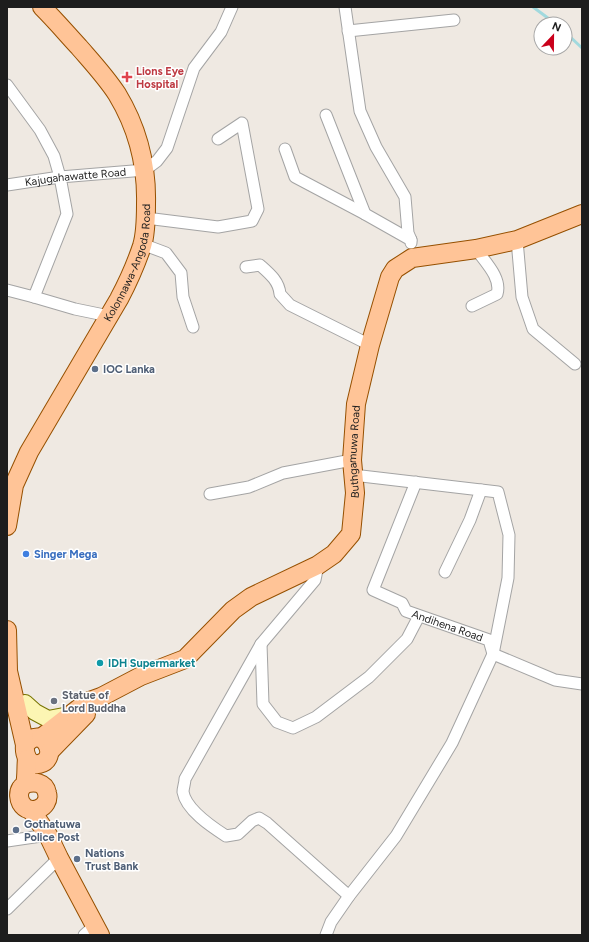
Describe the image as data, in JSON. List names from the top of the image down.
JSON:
{
  "streets": {
    "main road": ["Kolonnawa-Angoda Road", "Buthgamuwa Road"],
    "street": ["Kajugahawatte Road", "Andihena Road"]
  },
  "crossings": [
    ["Kajugahawatte Road", "Kolonnawa-Angoda Road"]
  ],
  "places": {
    "health": ["Lions Eye Hospital"],
    "other": [
      "IOC Lanka",
      "Singer Mega",
      "IDH Supermarket",
      "Statue of Lord Buddha",
      "Gothatuwa Police Post",
      "Nations Trust Bank"
    ]
  },
  "north": "top"
}
